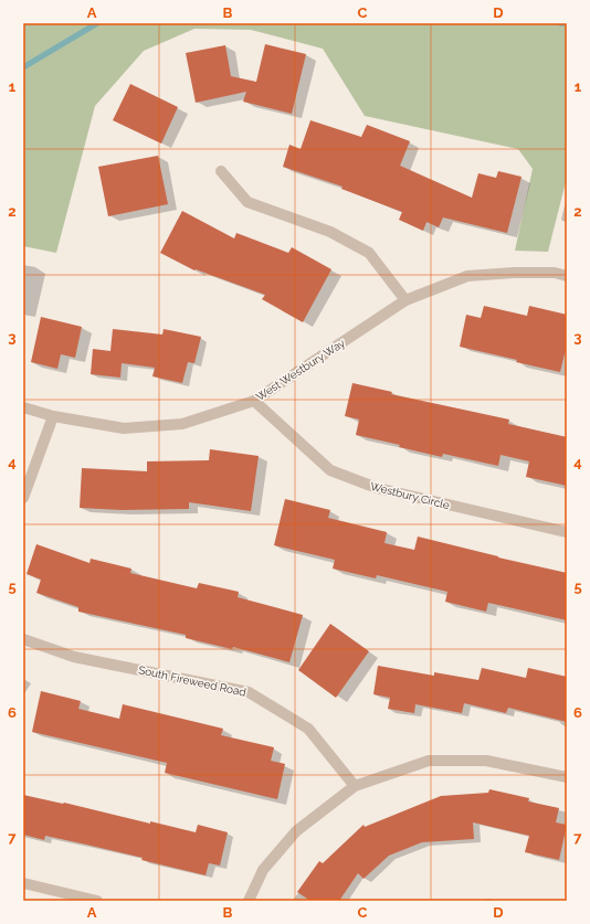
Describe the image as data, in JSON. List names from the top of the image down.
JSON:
{
  "streets": {
    "street": ["West Westbury Way", "Westbury Circle", "South Fireweed Road"]
  },
  "crossings": [
    ["West Westbury Way", "Westbury Circle"]
  ],
  "grid": {
    "columns": [
      "A",
      "B",
      "C",
      "D"
    ],
    "rows": [
      "1",
      "2",
      "3",
      "4",
      "5",
      "6",
      "7"
    ]
  }
}
